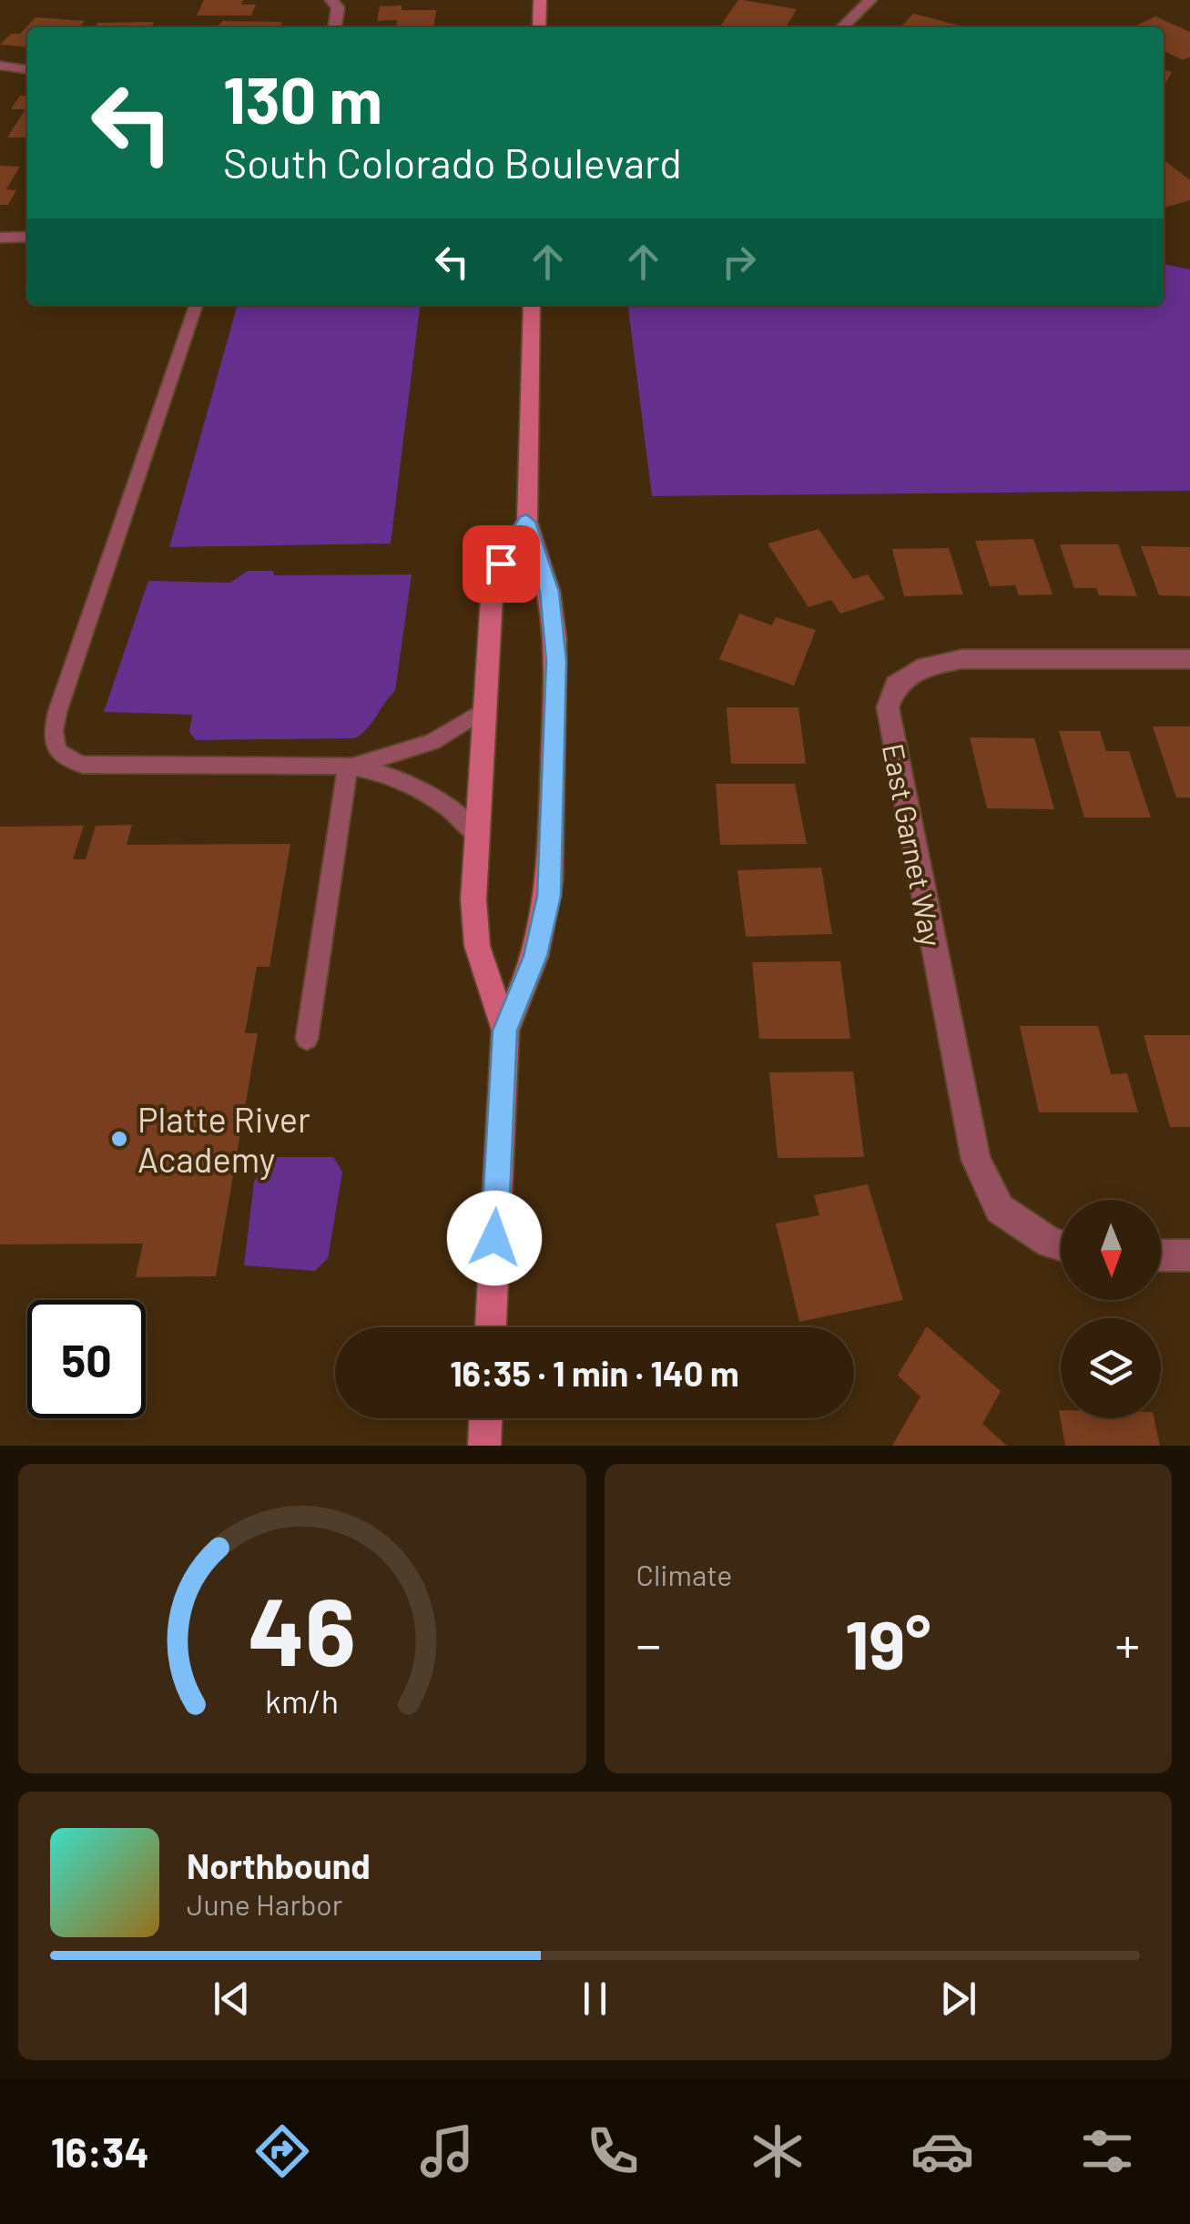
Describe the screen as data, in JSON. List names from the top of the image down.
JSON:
{
  "streets": {
    "street": ["East Garnet Way"]
  },
  "places": ["Platte River Academy"],
  "north": "bottom",
  "page": {
    "turn": ["130 m", "South Colorado Boulevard"],
    "limit": "50",
    "trip": "16:35 · 1 min · 140 m",
    "tile": "Climate",
    "heat": ["−", "19°", "+"],
    "song": ["Northbound", "June Harbor"],
    "tabs": "16:34",
    "gauge": ["46", "km/h"]
  }
}
